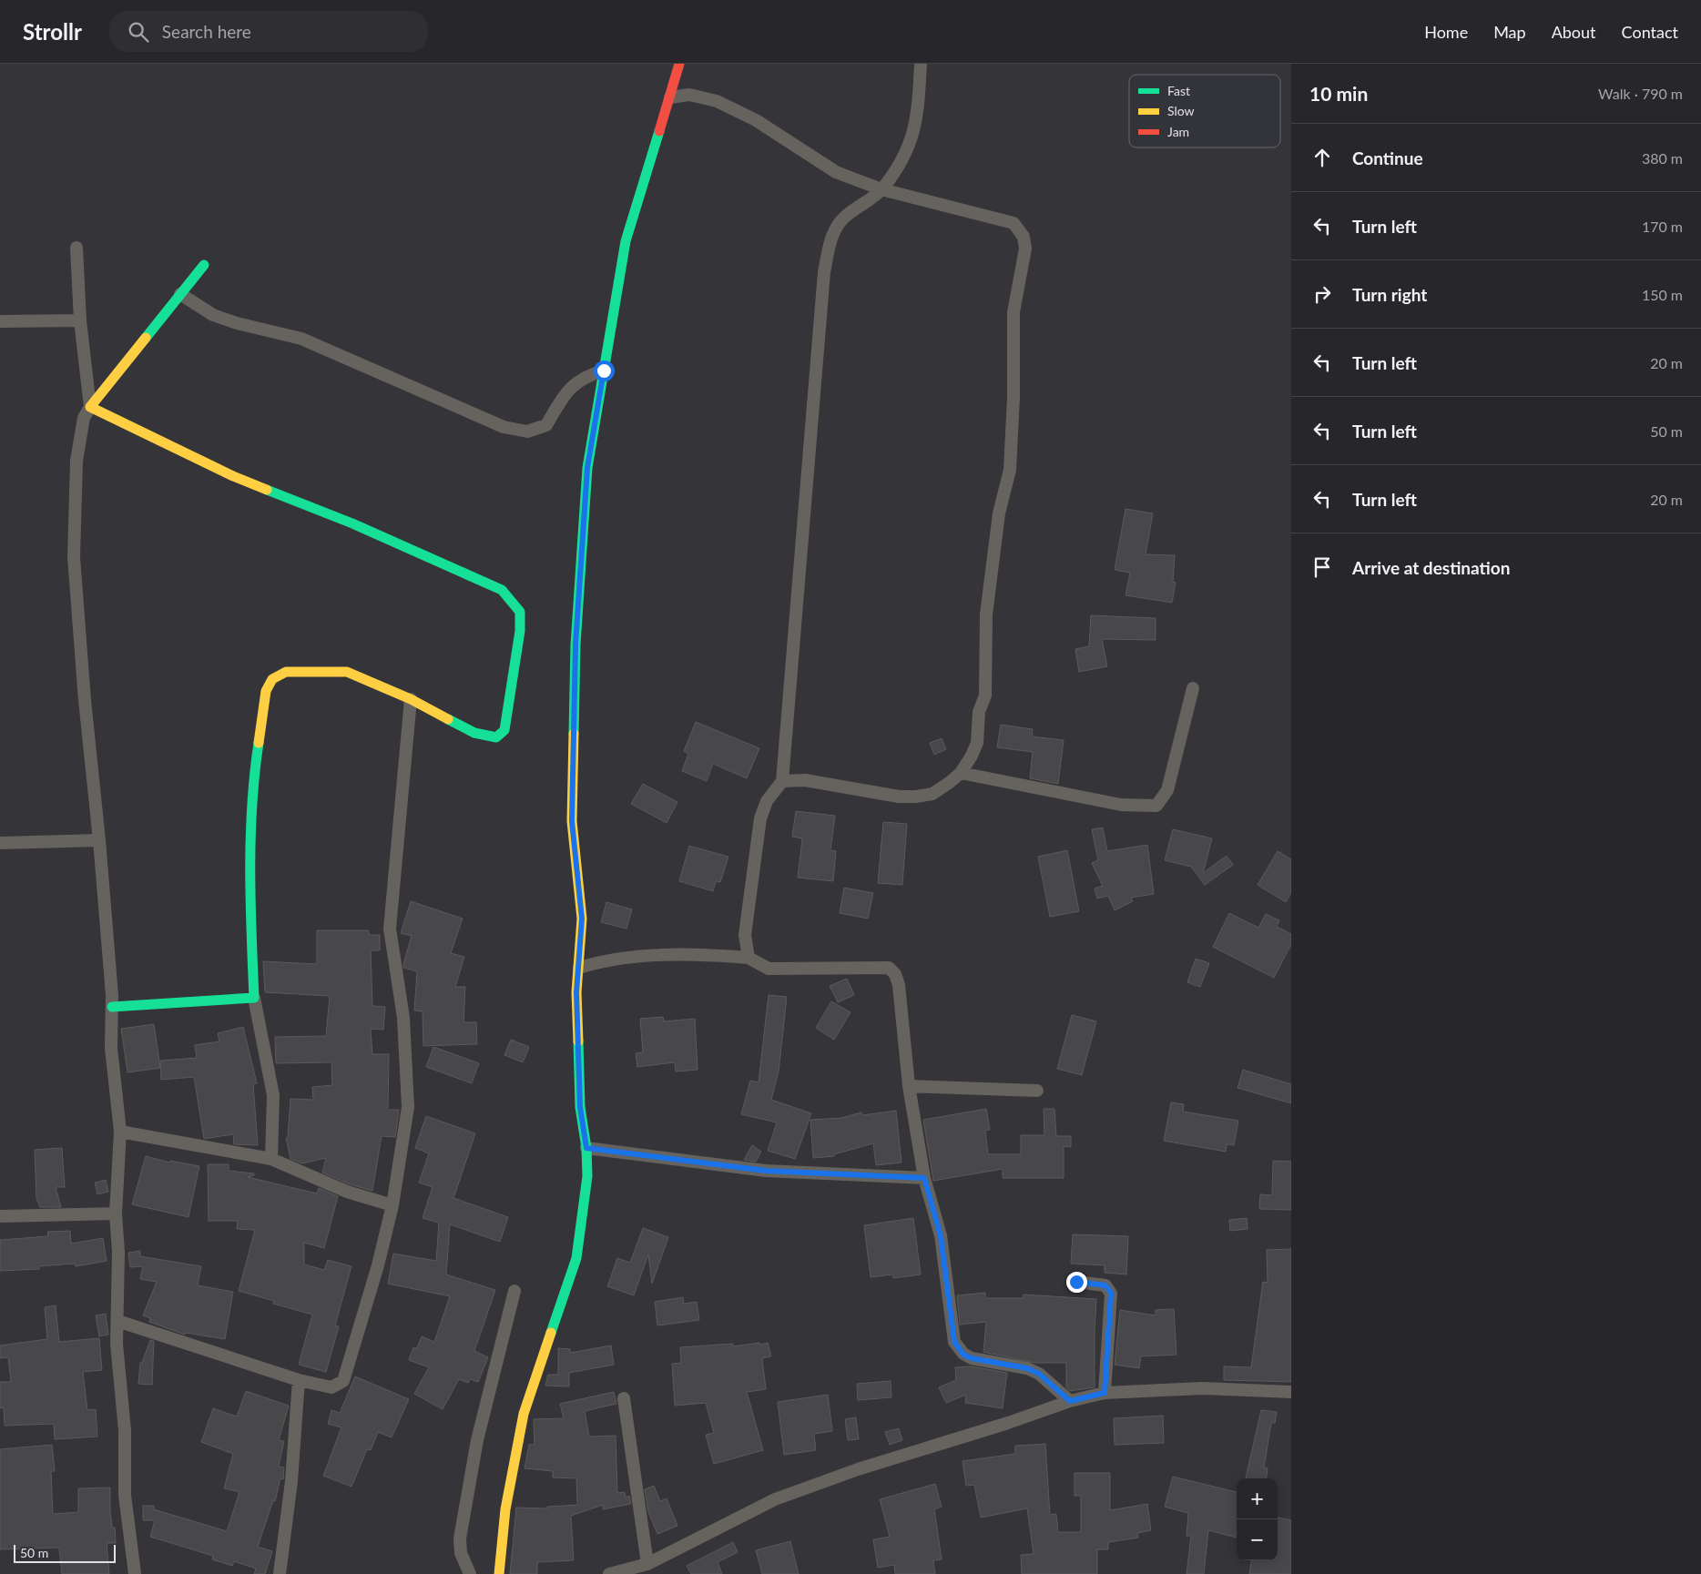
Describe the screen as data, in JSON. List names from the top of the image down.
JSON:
{
  "legend": ["Fast", "Slow", "Jam"],
  "scale_bar": "50 m",
  "page": {
    "header": "Strollr",
    "search": "Search here",
    "nav": [
      "Home",
      "Map",
      "About",
      "Contact"
    ],
    "heading": ["10 min", "Walk · 790 m"],
    "list": [
      ["Continue", "380 m"],
      ["Turn left", "170 m"],
      ["Turn right", "150 m"],
      ["Turn left", "20 m"],
      ["Turn left", "50 m"],
      ["Turn left", "20 m"],
      "Arrive at destination"
    ],
    "map_buttons": ["+", "−"],
    "scale": "50 m"
  }
}
